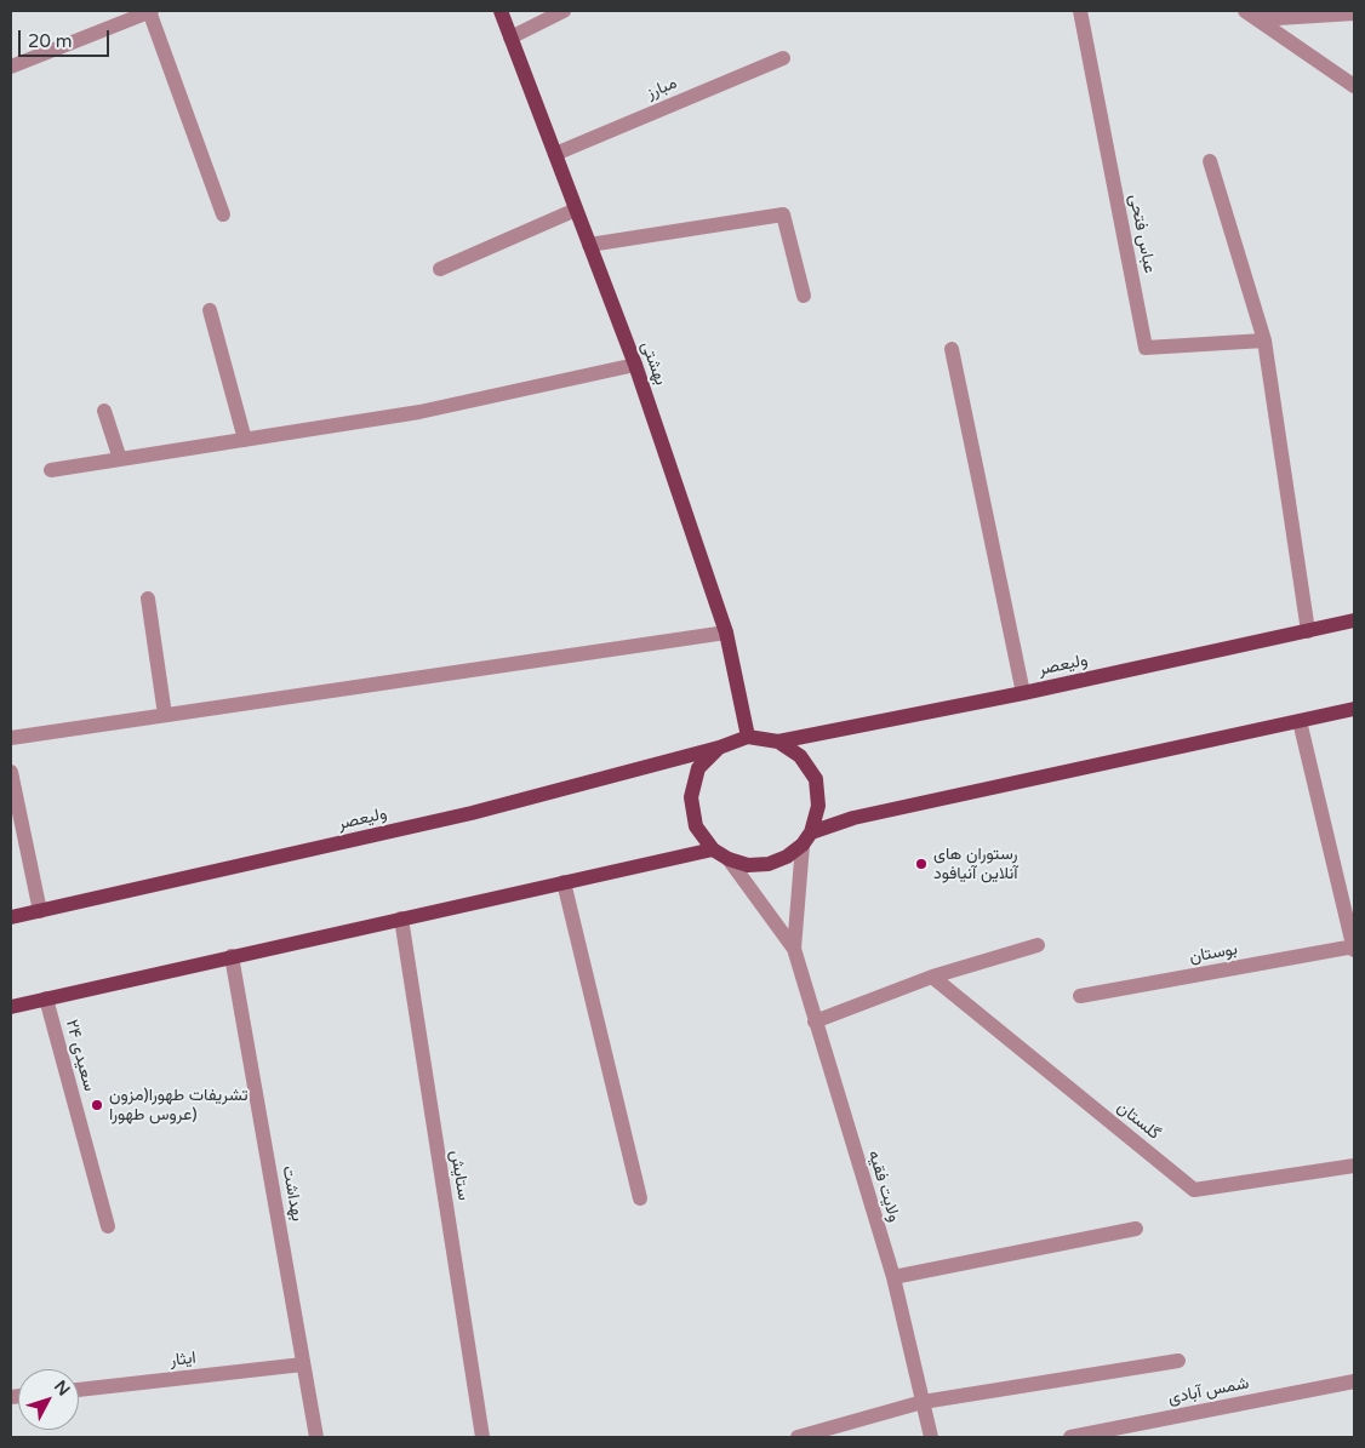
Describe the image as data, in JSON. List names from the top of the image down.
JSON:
{
  "streets": {
    "main road": ["بهشتی", "ولیعصر"],
    "street": [
      "مبارز",
      "عباس فتحی",
      "بوستان",
      "۲۴ سعیدی",
      "گلستان",
      "ستایش",
      "ولایت فقیه",
      "بهداشت",
      "ایثار",
      "شمس آبادی"
    ]
  },
  "crossings": [
    ["مبارز", "بهشتی"],
    ["بهشتی", "ولیعصر"],
    ["بهشتی", "ولایت فقیه"],
    ["ولیعصر", "ولایت فقیه"],
    ["بهداشت", "ایثار"]
  ],
  "places": ["رستوران های آنلاین آنیافود", "تشریفات طهورا(مزون عروس طهورا)"],
  "scale_bar": "20 m",
  "north": "top right"
}
